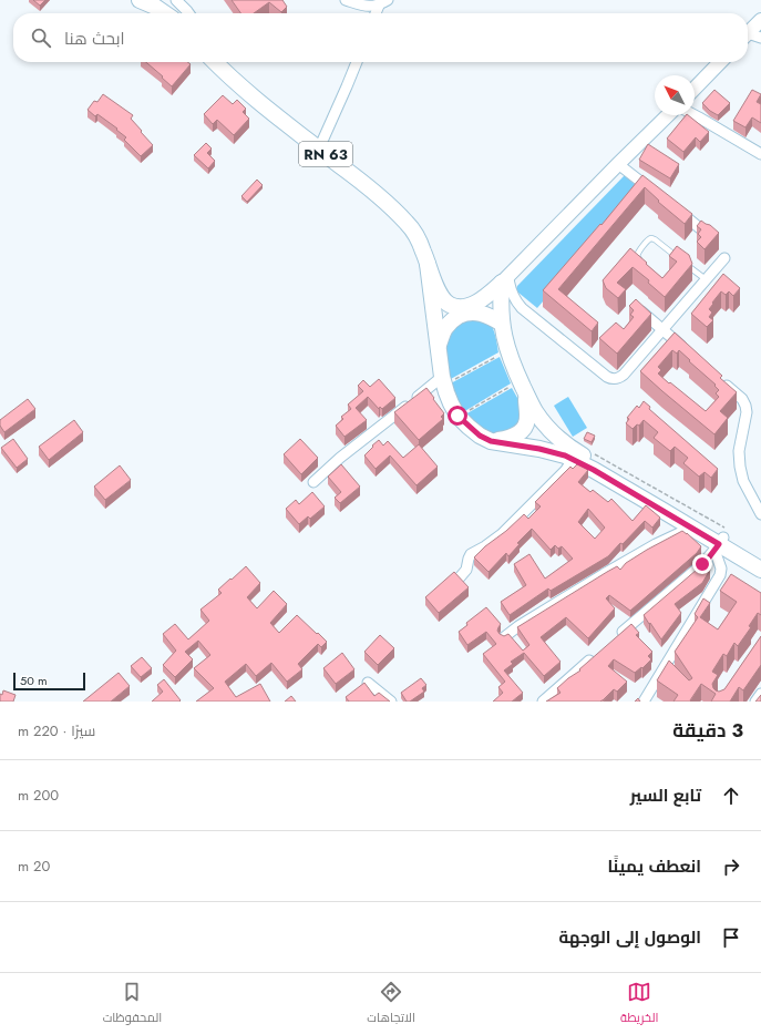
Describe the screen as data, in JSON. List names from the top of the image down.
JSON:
{
  "streets": {
    "main road": ["RN 63"]
  },
  "scale_bar": "50 m",
  "north": "top left",
  "page": {
    "search": "ابحث هنا",
    "scale": "50 m",
    "heading": ["3 دقيقة", "سيرًا · 220 m"],
    "list": [
      ["تابع السير", "200 m"],
      ["انعطف يمينًا", "20 m"],
      "الوصول إلى الوجهة"
    ],
    "nav": ["الخريطة", "الاتجاهات", "المحفوظات"]
  }
}
